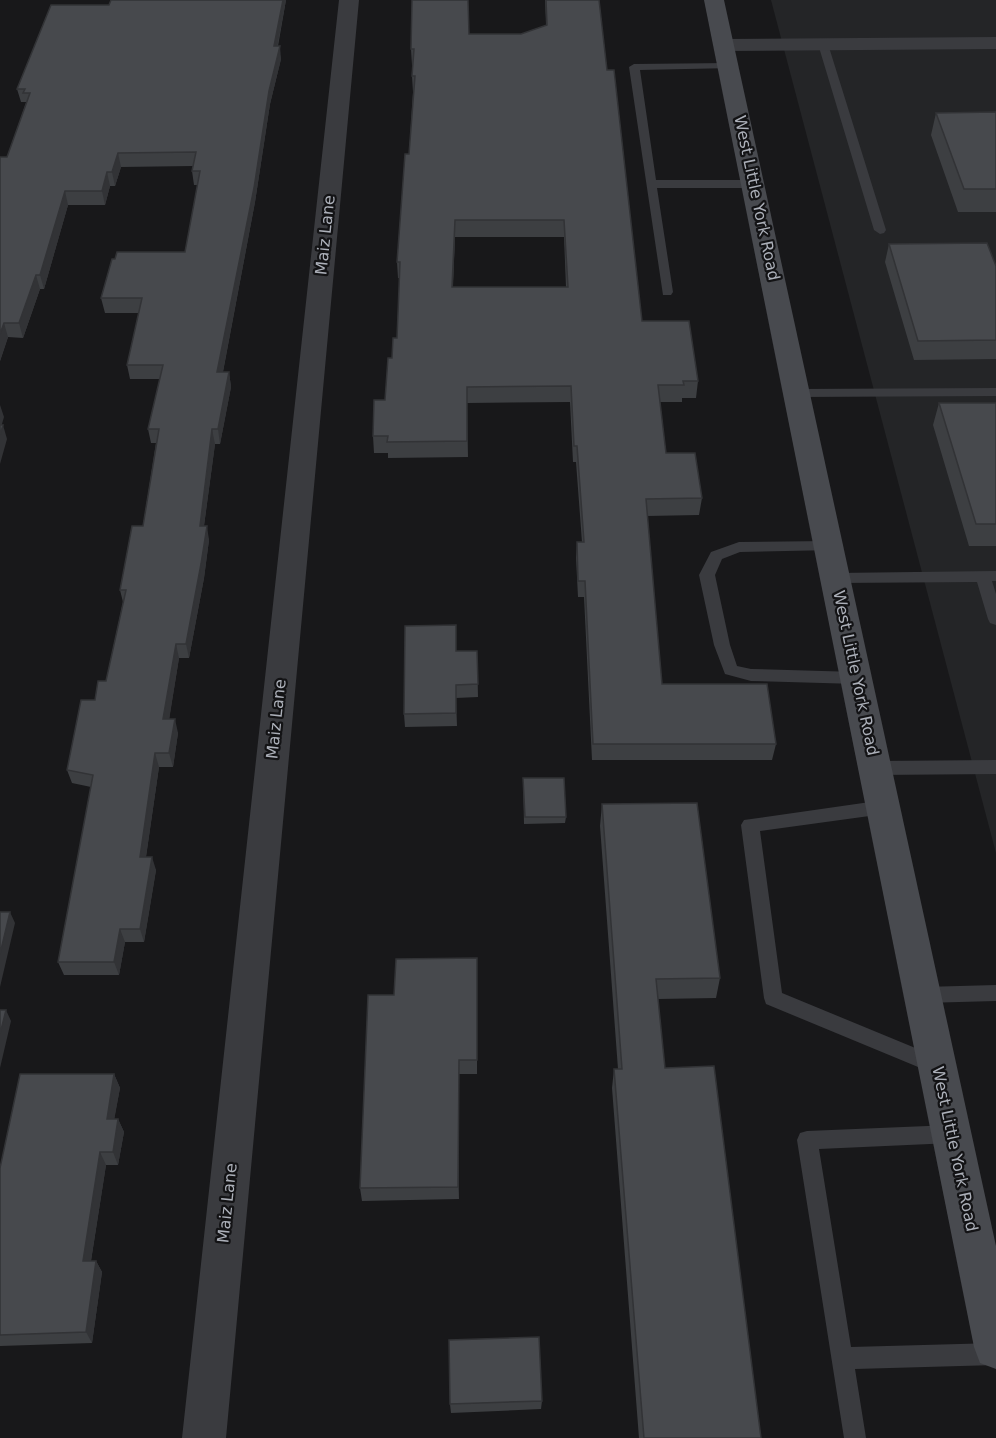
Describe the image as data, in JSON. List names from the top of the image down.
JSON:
{
  "streets": {
    "main road": ["West Little York Road"],
    "street": ["Maiz Lane"]
  }
}
